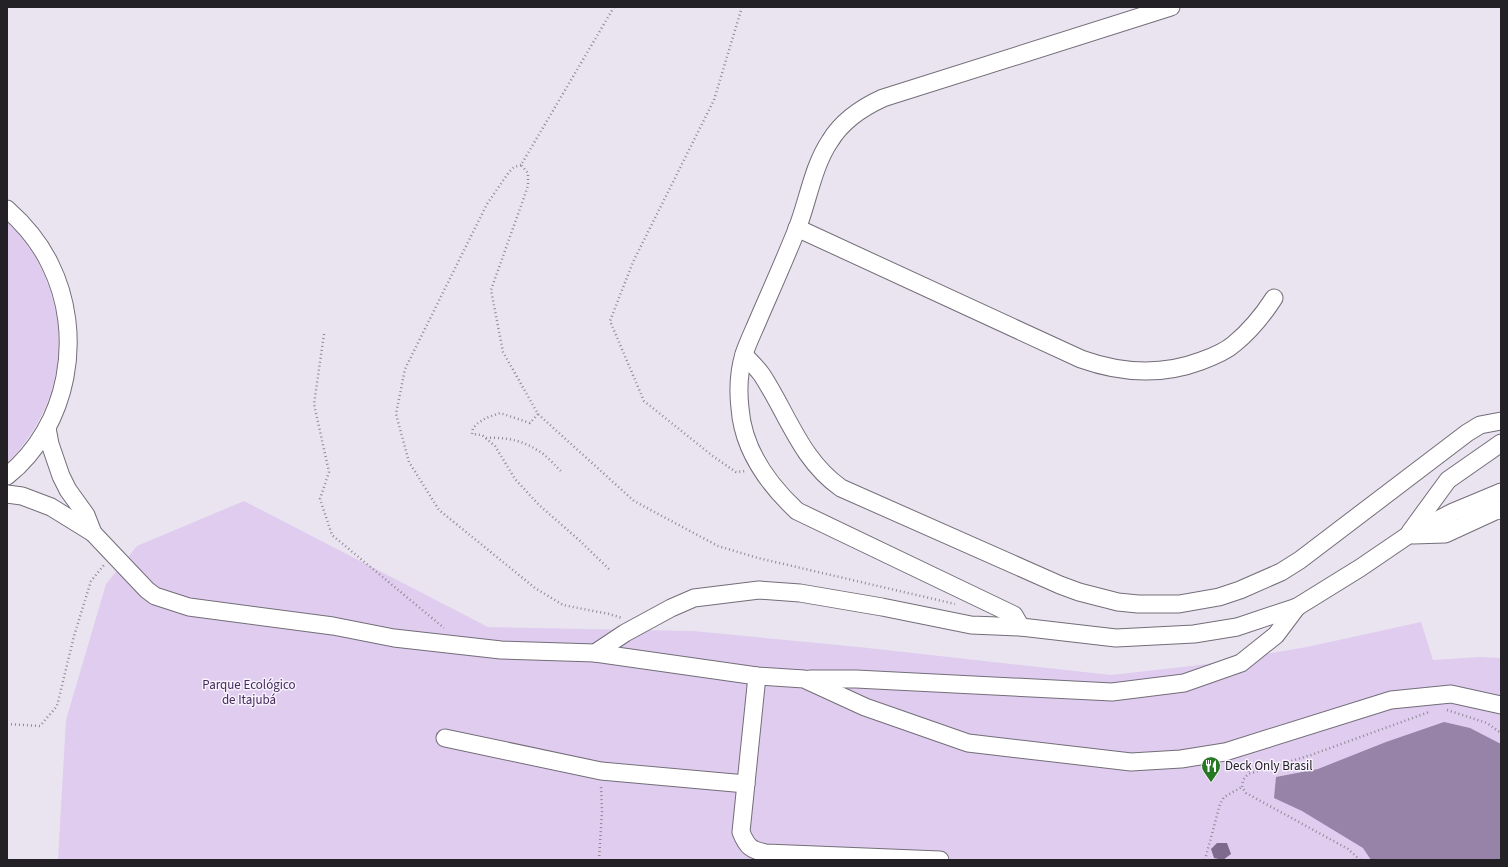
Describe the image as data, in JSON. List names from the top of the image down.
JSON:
{
  "parks": ["Parque Ecológico de Itajubá"],
  "places": {
    "restaurant": ["Deck Only Brasil"]
  }
}
